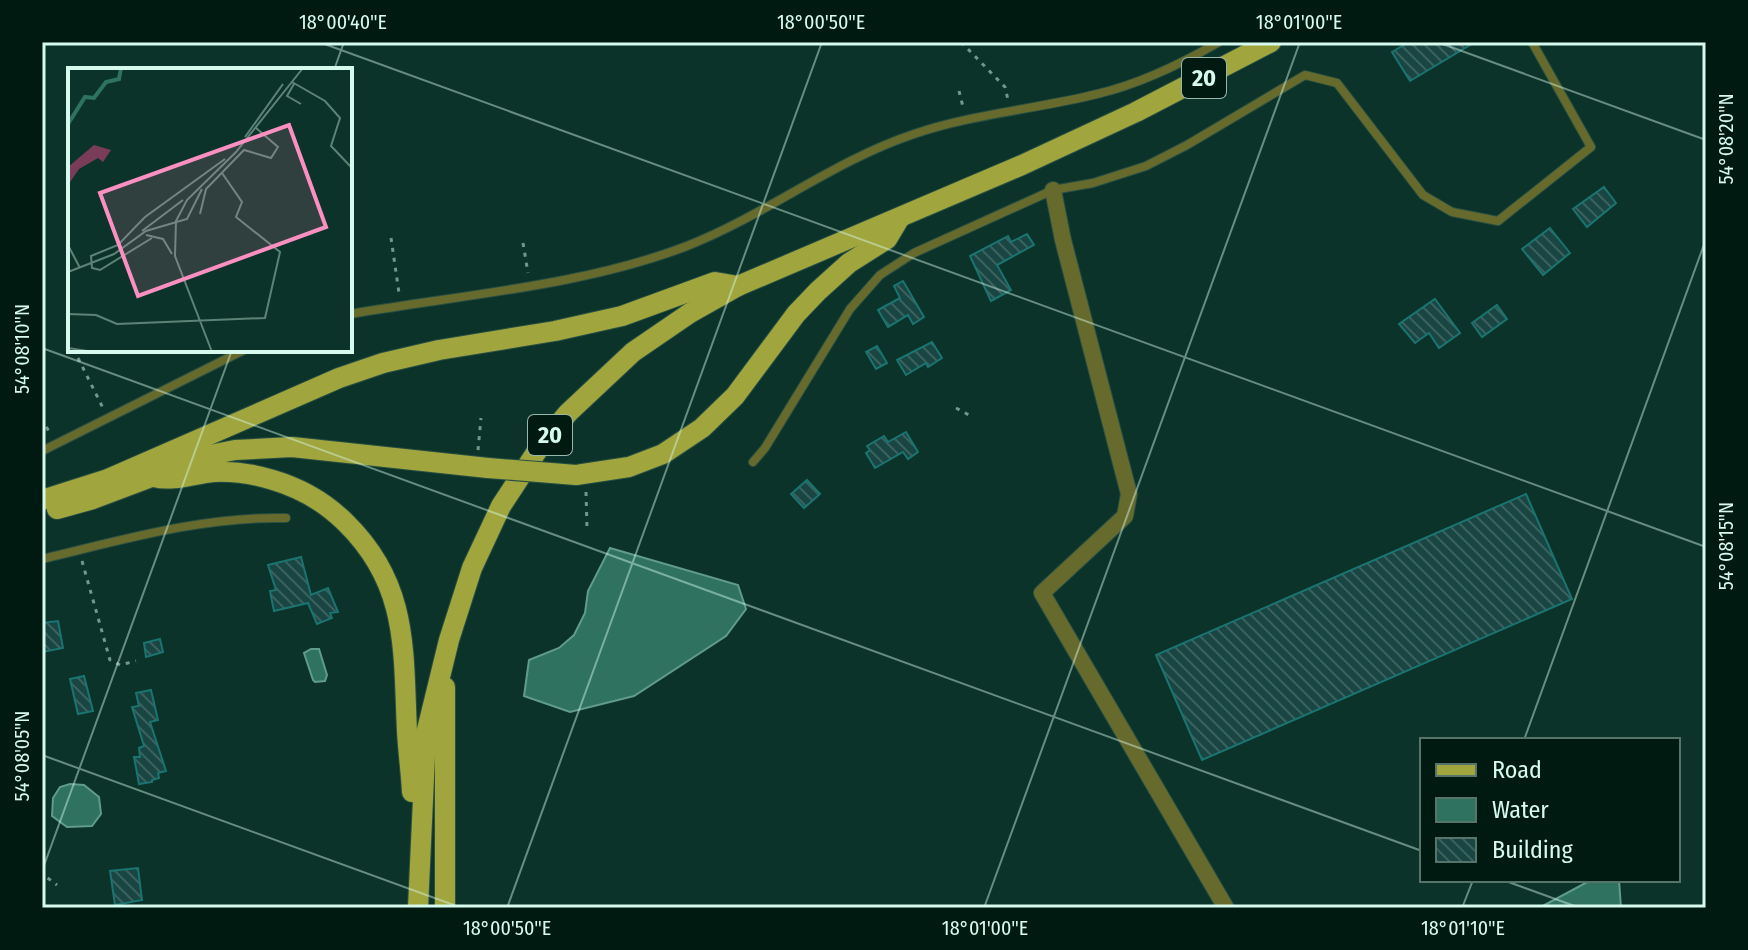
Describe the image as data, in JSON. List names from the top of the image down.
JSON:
{
  "streets": {
    "main road": ["20"]
  },
  "legend": ["Road", "Water", "Building"],
  "coordinates": [
    "18°00'40\"E",
    "18°00'50\"E",
    "18°01'00\"E",
    "54°08'20\"N",
    "54°08'10\"N",
    "54°08'15\"N",
    "54°08'05\"N",
    "18°01'10\"E"
  ]
}
